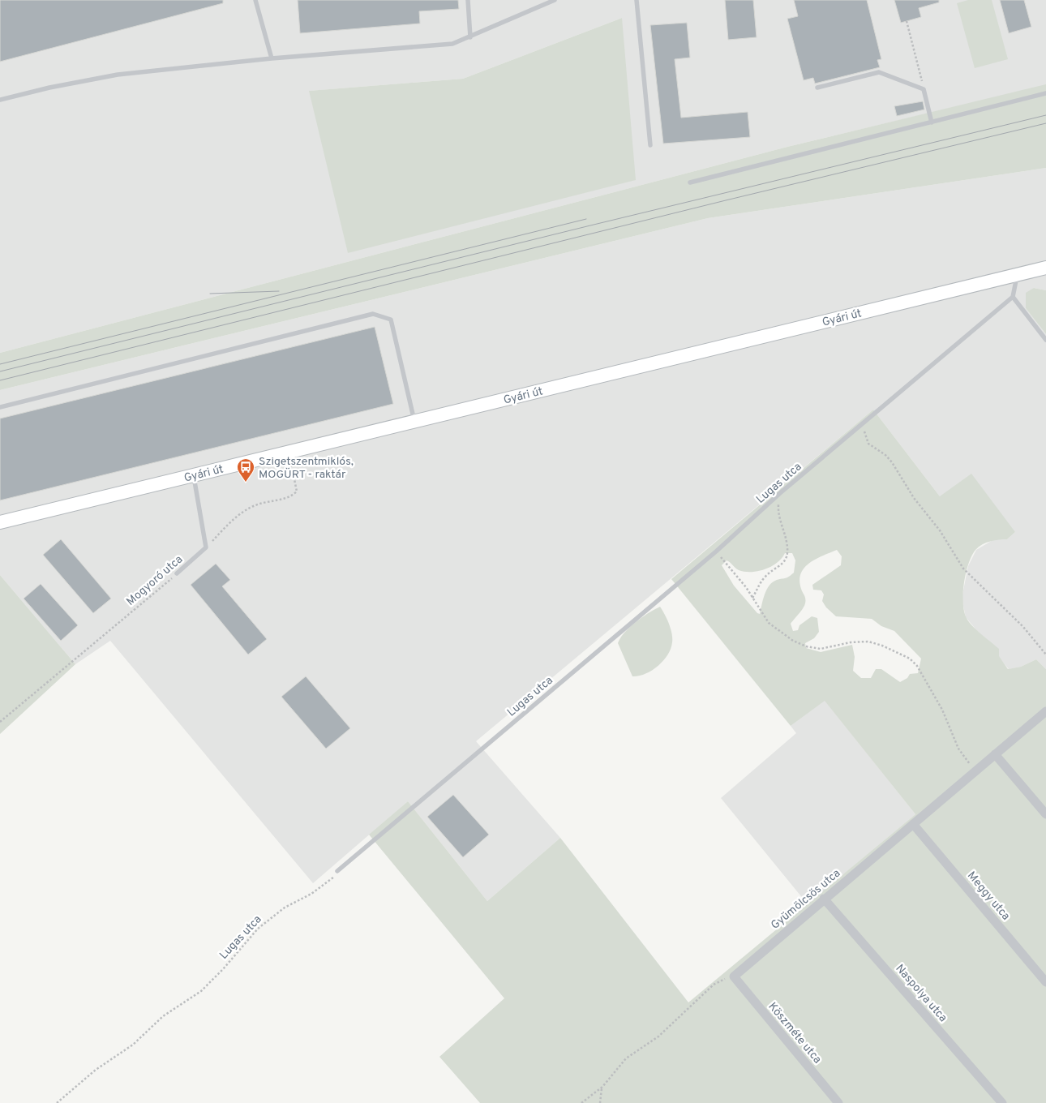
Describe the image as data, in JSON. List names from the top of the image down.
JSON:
{
  "streets": {
    "street": [
      "Gyári út",
      "Meggy utca",
      "Gyümölcsös utca",
      "Naspolya utca",
      "Köszméte utca"
    ],
    "lane": ["Lugas utca", "Mogyoró utca"]
  },
  "crossings": [
    ["Meggy utca", "Gyümölcsös utca"],
    ["Gyümölcsös utca", "Naspolya utca"],
    ["Gyümölcsös utca", "Köszméte utca"]
  ],
  "places": {
    "bus stop": ["Szigetszentmiklós, MOGÜRT - raktár"]
  }
}
